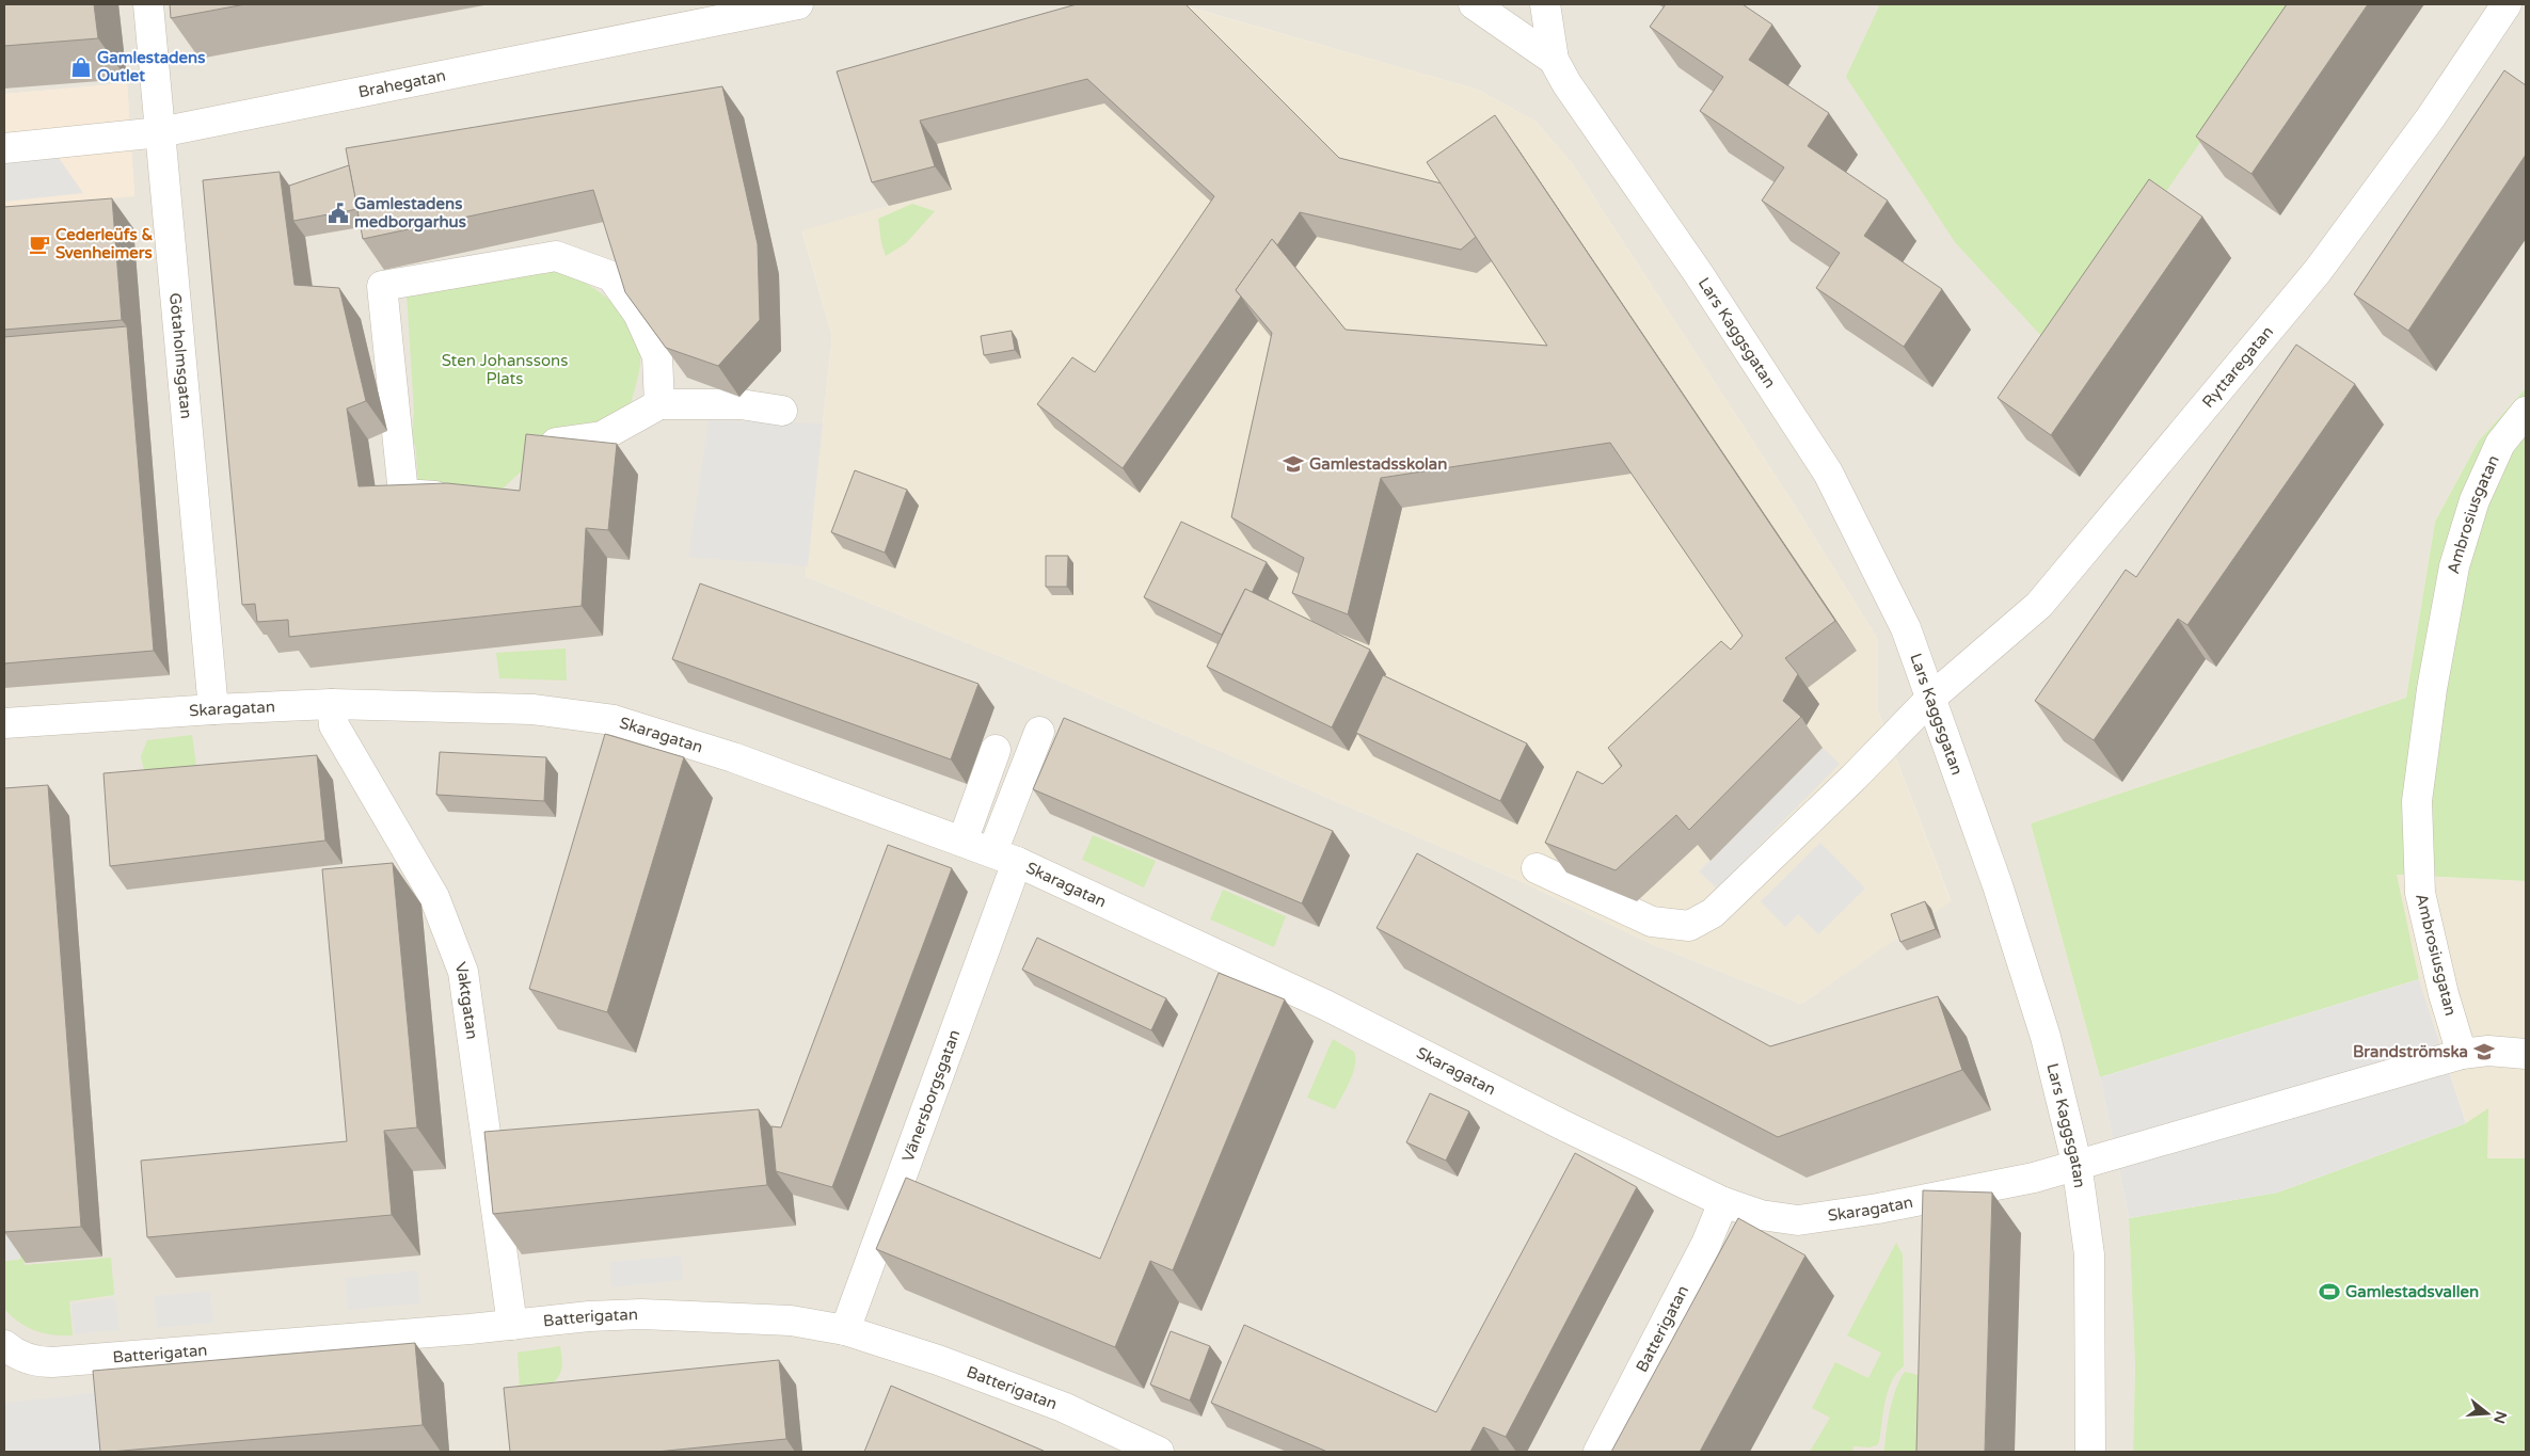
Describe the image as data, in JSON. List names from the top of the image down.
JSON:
{
  "streets": {
    "street": [
      "Brahegatan",
      "Lars Kaggsgatan",
      "Götaholmsgatan",
      "Ryttaregatan",
      "Ambrosiusgatan",
      "Skaragatan",
      "Vaktgatan",
      "Vänersborgsgatan",
      "Batterigatan"
    ]
  },
  "crossings": [
    ["Brahegatan", "Götaholmsgatan"],
    ["Lars Kaggsgatan", "Ryttaregatan"],
    ["Lars Kaggsgatan", "Skaragatan"],
    ["Götaholmsgatan", "Skaragatan"],
    ["Skaragatan", "Vaktgatan"],
    ["Skaragatan", "Vänersborgsgatan"],
    ["Skaragatan", "Batterigatan"],
    ["Vaktgatan", "Batterigatan"],
    ["Vänersborgsgatan", "Batterigatan"]
  ],
  "parks": ["Sten Johanssons Plats"],
  "places": {
    "shop": ["Gamlestadens Outlet"],
    "public building": ["Gamlestadens medborgarhus"],
    "cafe": ["Cederleüfs & Svenheimers"],
    "school or university": ["Gamlestadsskolan", "Brandströmska"],
    "sports": ["Gamlestadsvallen"]
  },
  "north": "right"
}
